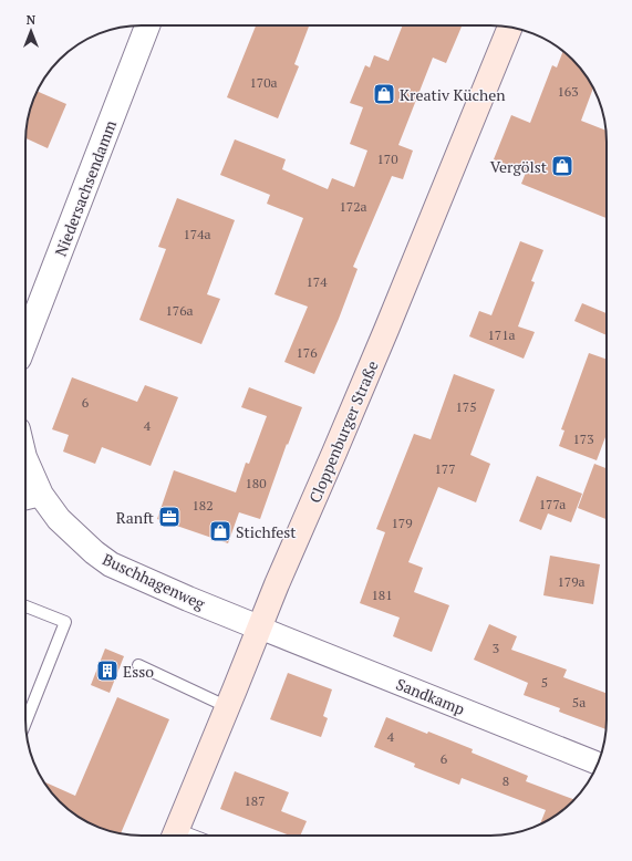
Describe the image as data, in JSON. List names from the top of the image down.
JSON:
{
  "streets": {
    "main road": ["Cloppenburger Straße"],
    "street": ["Niedersachsendamm", "Buschhagenweg", "Sandkamp"]
  },
  "crossings": [
    ["Cloppenburger Straße", "Buschhagenweg"],
    ["Cloppenburger Straße", "Sandkamp"],
    ["Buschhagenweg", "Sandkamp"]
  ],
  "places": {
    "shop": ["Kreativ Küchen", "Vergölst", "Stichfest"],
    "office": ["Ranft"],
    "building": ["Esso"]
  },
  "house_numbers": [
    "170a",
    "163",
    "170",
    "172a",
    "174a",
    "174",
    "176a",
    "171a",
    "176",
    "6",
    "175",
    "4",
    "173",
    "177",
    "180",
    "177a",
    "182",
    "179",
    "179a",
    "181",
    "3",
    "5",
    "5a",
    "4",
    "6",
    "8",
    "187"
  ],
  "north": "top"
}
